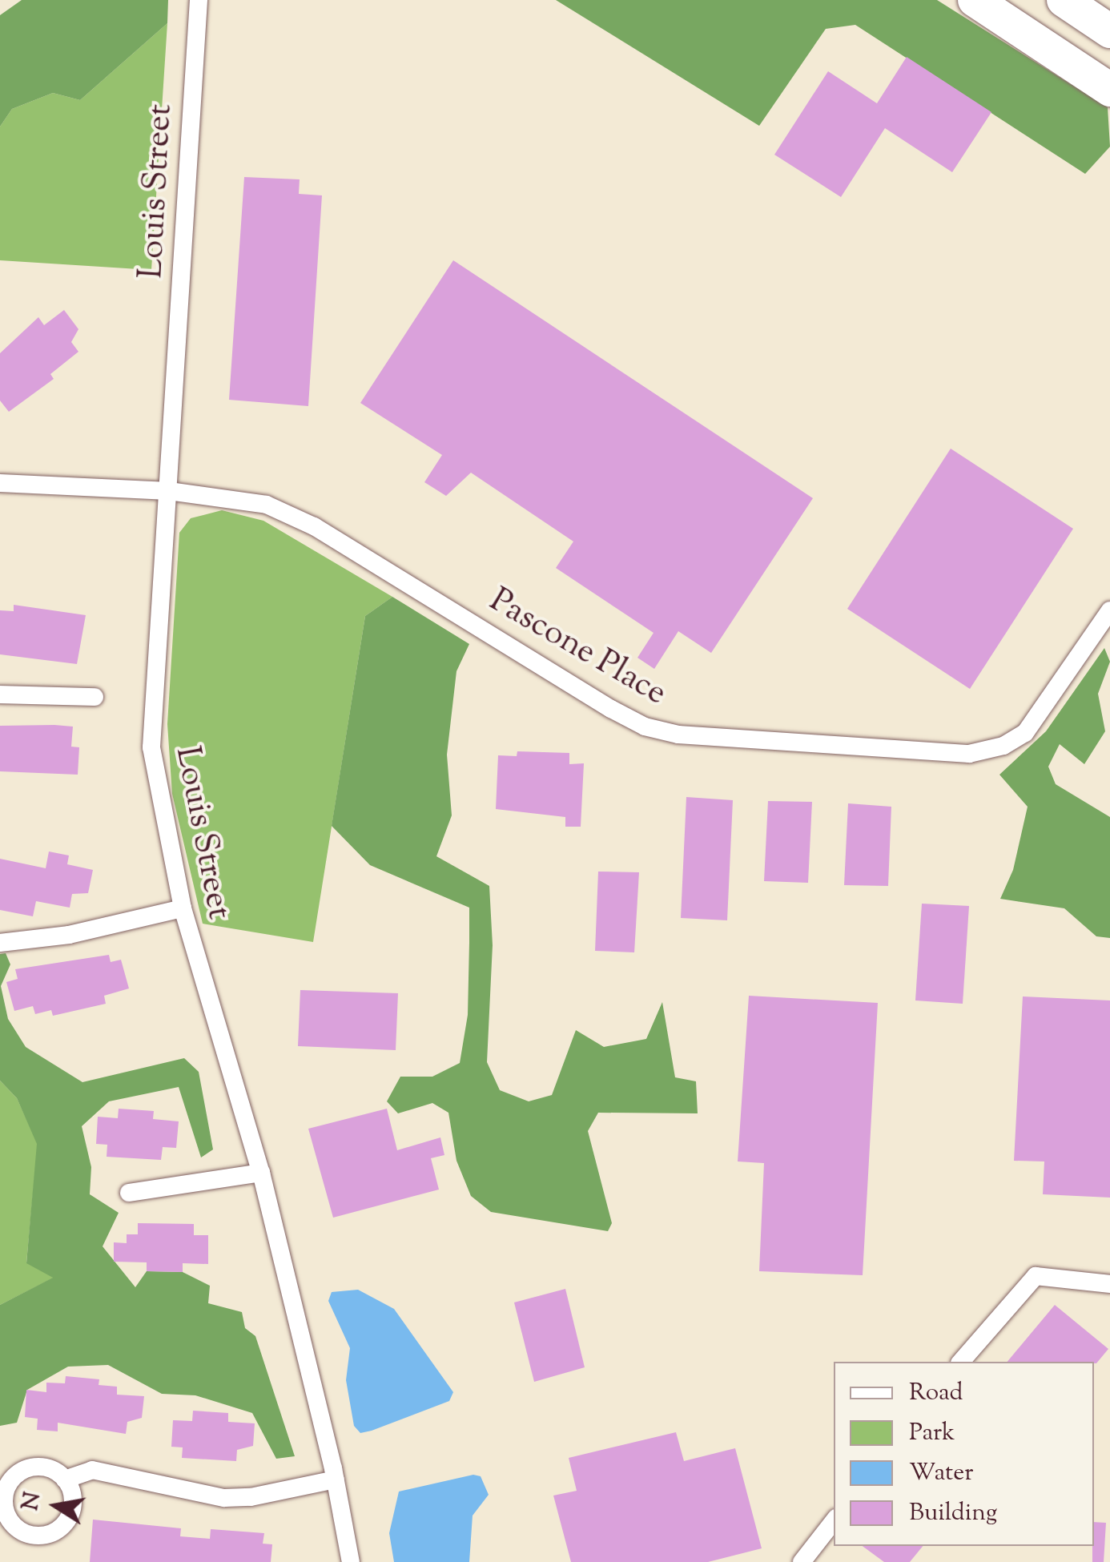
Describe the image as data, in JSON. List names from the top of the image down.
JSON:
{
  "streets": {
    "street": ["Louis Street", "Pascone Place"]
  },
  "crossings": [
    ["Louis Street", "Pascone Place"]
  ],
  "legend": [
    "Road",
    "Park",
    "Water",
    "Building"
  ],
  "north": "left"
}
